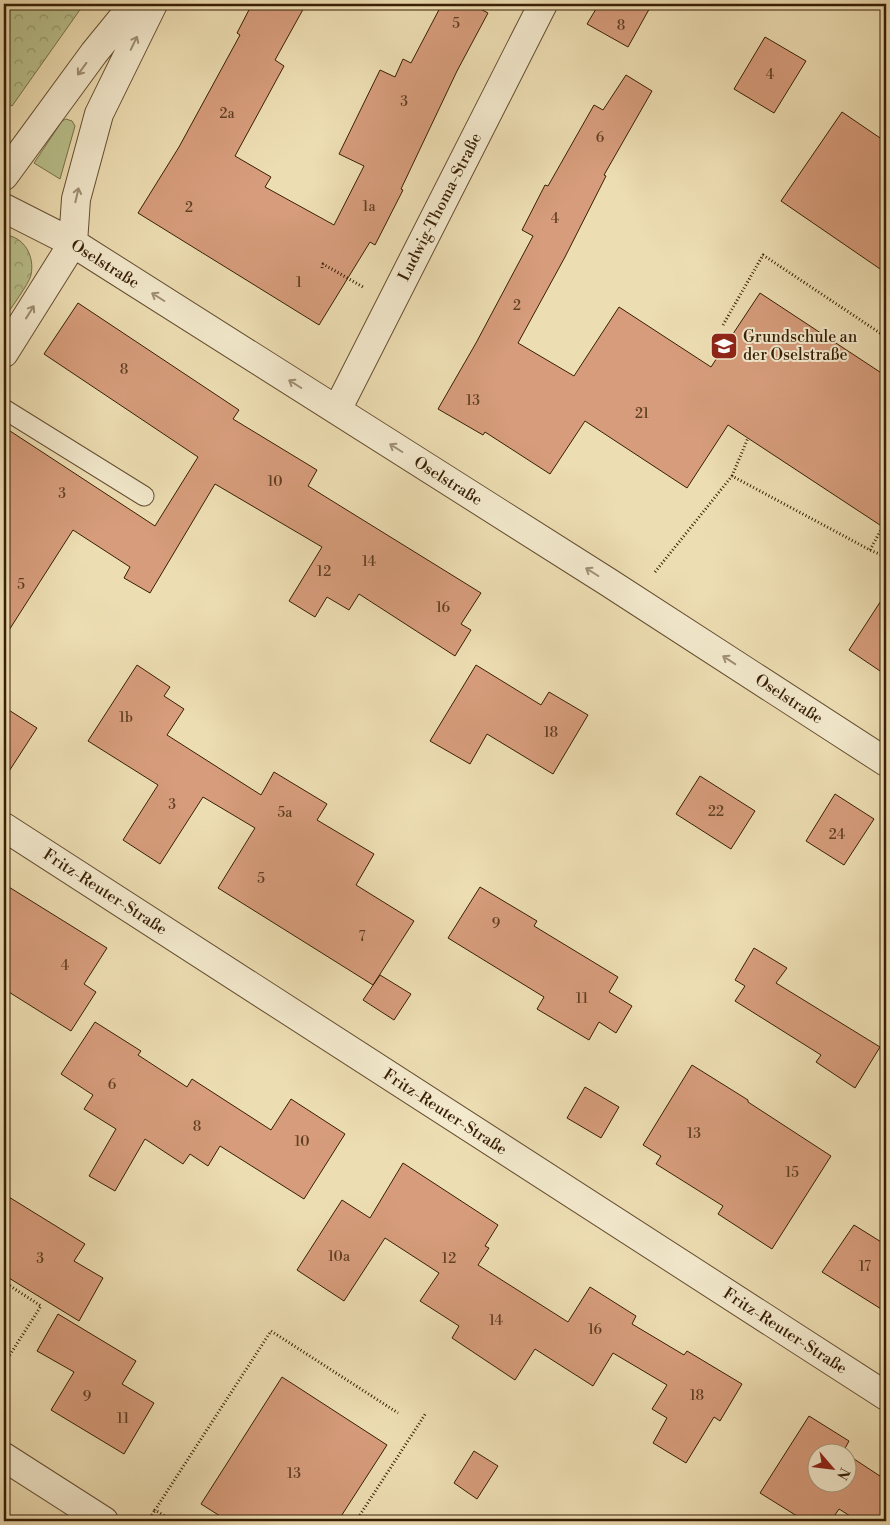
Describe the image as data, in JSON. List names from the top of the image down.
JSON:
{
  "streets": {
    "street": ["Ludwig-Thoma-Straße", "Oselstraße", "Fritz-Reuter-Straße"]
  },
  "crossings": [
    ["Ludwig-Thoma-Straße", "Oselstraße"]
  ],
  "one_way": ["Oselstraße"],
  "places": {
    "school or university": ["Grundschule an der Oselstraße"]
  },
  "house_numbers": [
    "5",
    "8",
    "4",
    "3",
    "2a",
    "6",
    "1a",
    "2",
    "4",
    "1",
    "2",
    "8",
    "13",
    "21",
    "10",
    "3",
    "14",
    "12",
    "5",
    "16",
    "1b",
    "18",
    "3",
    "22",
    "5a",
    "24",
    "5",
    "9",
    "7",
    "4",
    "11",
    "6",
    "8",
    "13",
    "10",
    "15",
    "10a",
    "3",
    "12",
    "17",
    "14",
    "16",
    "18",
    "9",
    "11",
    "13"
  ],
  "north": "bottom right"
}
